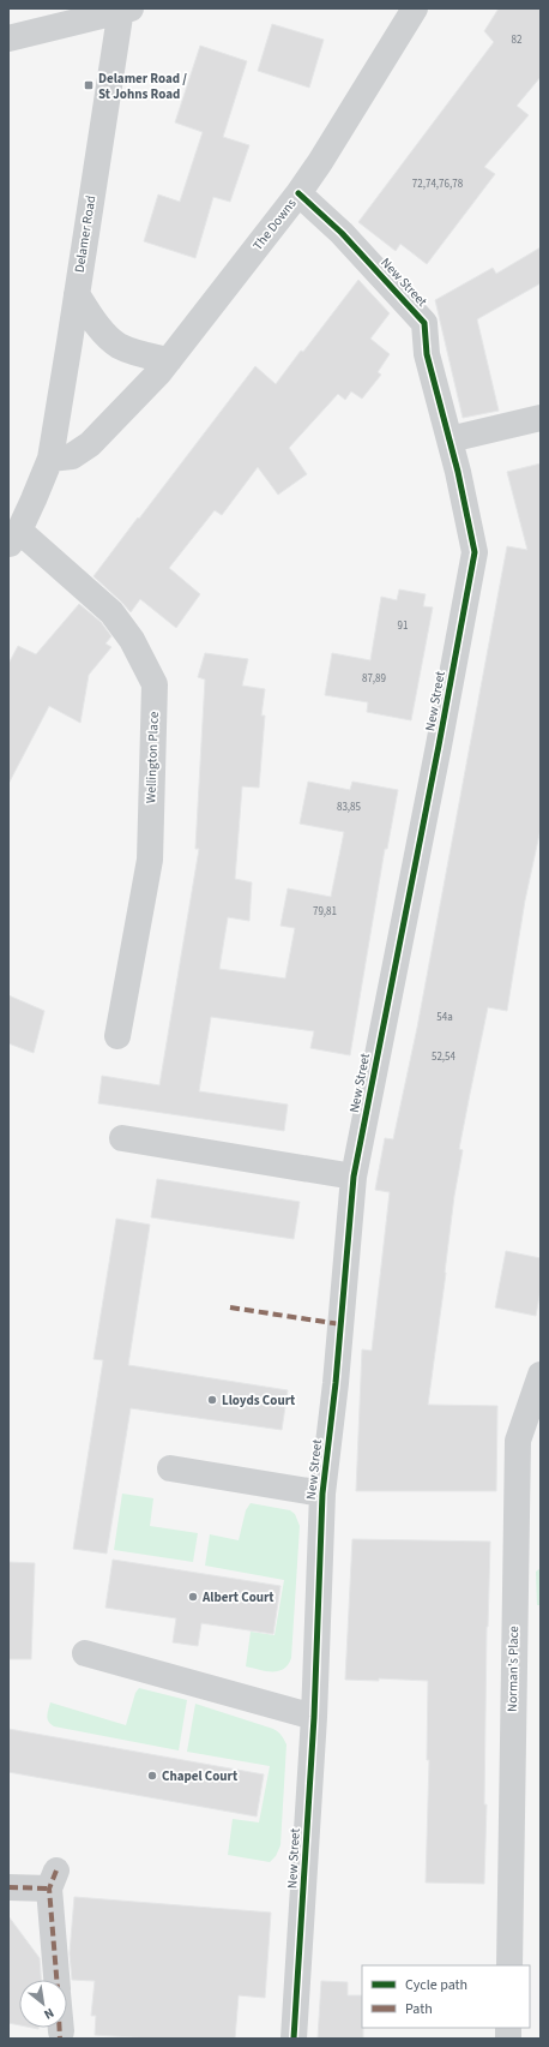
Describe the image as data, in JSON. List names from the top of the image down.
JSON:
{
  "streets": {
    "street": [
      "The Downs",
      "Delamer Road",
      "New Street",
      "Wellington Place",
      "Norman's Place"
    ]
  },
  "crossings": [
    ["The Downs", "Delamer Road"],
    ["The Downs", "New Street"]
  ],
  "places": {
    "transit": ["Delamer Road / St Johns Road"],
    "other": ["Lloyds Court", "Albert Court", "Chapel Court"]
  },
  "house_numbers": [
    "82",
    "72,74,76,78",
    "91",
    "87,89",
    "83,85",
    "79,81",
    "54a",
    "52,54"
  ],
  "legend": ["Cycle path", "Path"],
  "north": "bottom right"
}
